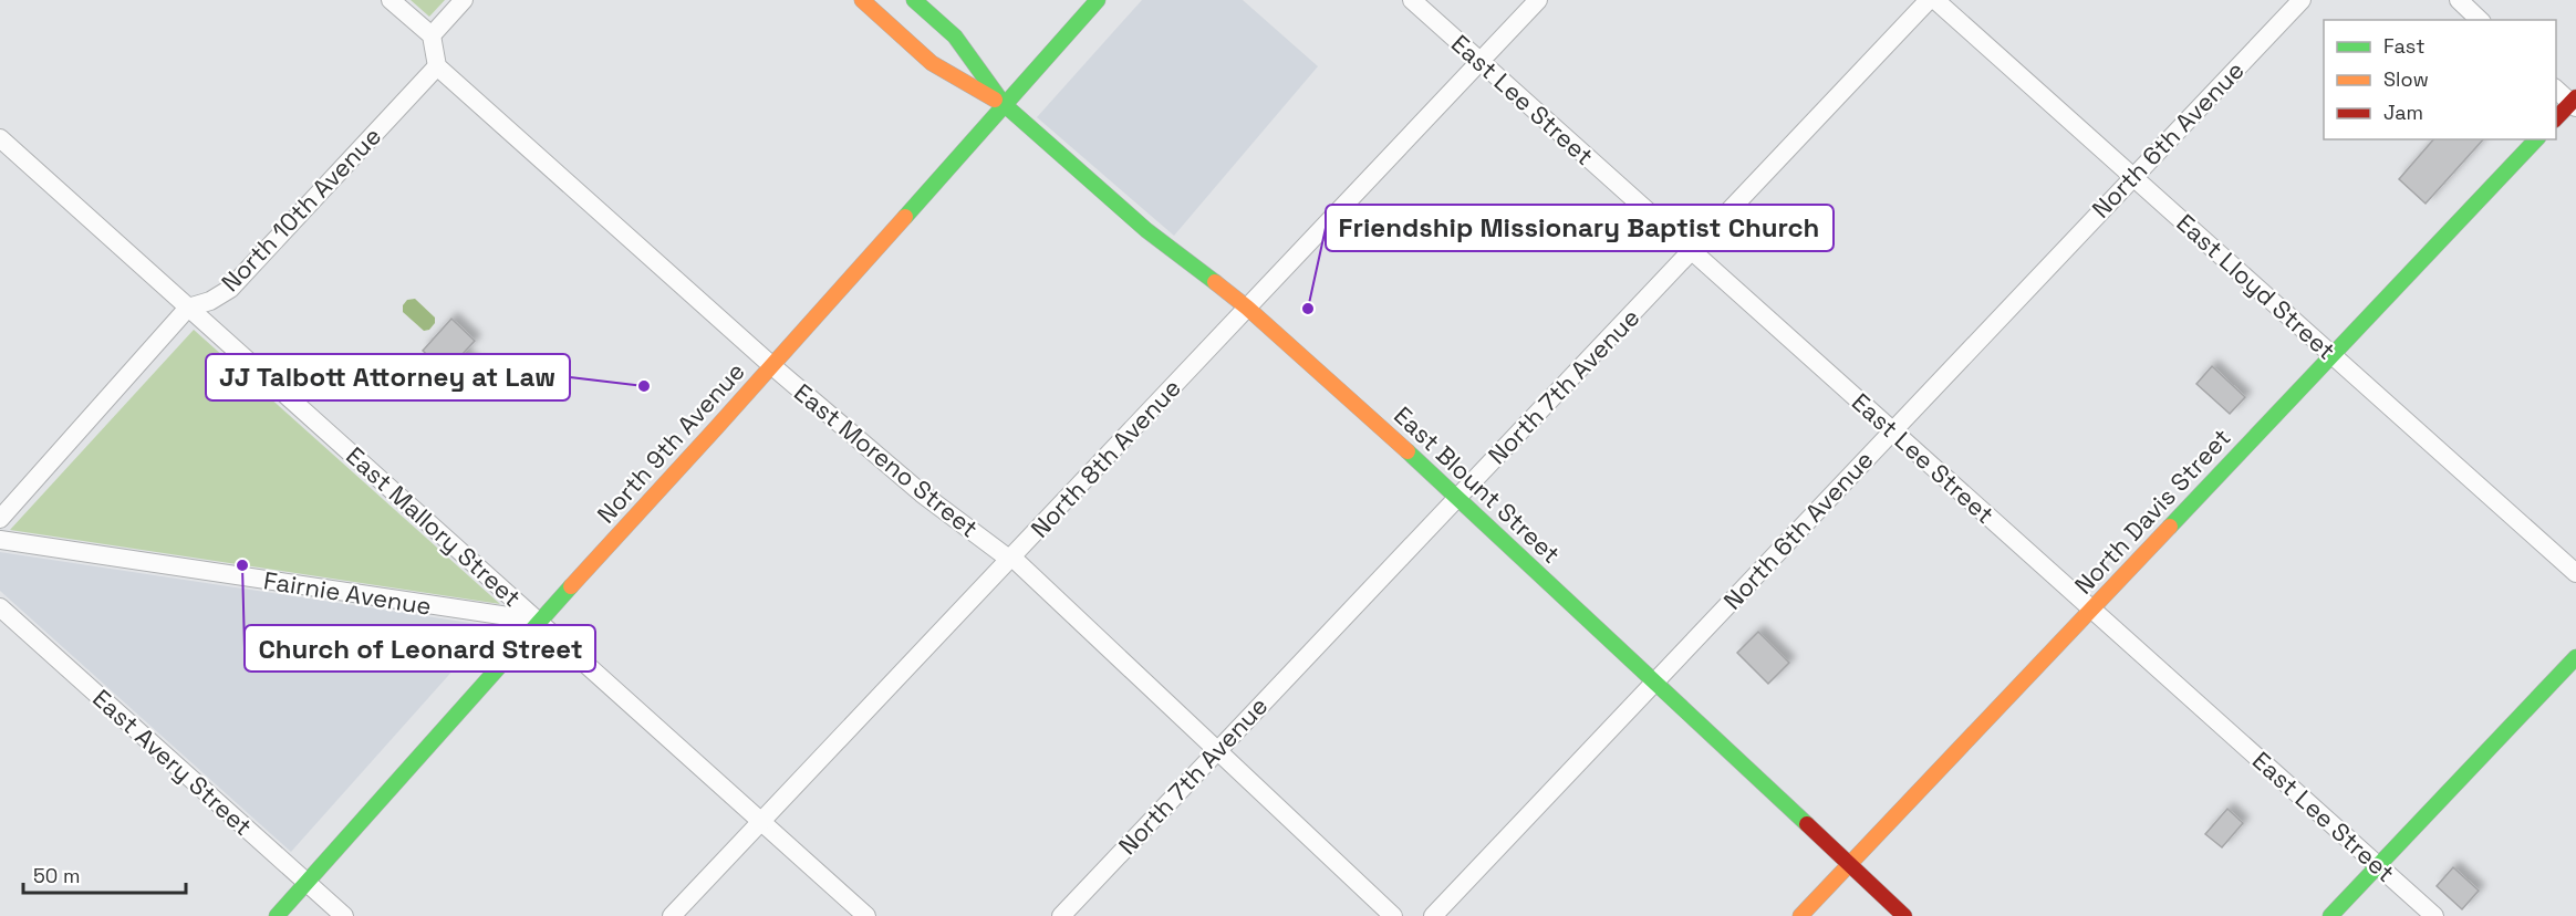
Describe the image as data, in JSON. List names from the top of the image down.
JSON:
{
  "streets": {
    "main road": ["North 9th Avenue", "East Blount Street", "North Davis Street"],
    "street": [
      "East Lee Street",
      "North 6th Avenue",
      "North 10th Avenue",
      "East Lloyd Street",
      "North 7th Avenue",
      "North 8th Avenue",
      "East Moreno Street",
      "East Mallory Street",
      "Fairnie Avenue",
      "East Avery Street"
    ]
  },
  "crossings": [
    ["East Lee Street", "North 6th Avenue"],
    ["East Lee Street", "North 7th Avenue"],
    ["East Lee Street", "North 8th Avenue"],
    ["East Lee Street", "North Davis Street"],
    ["North 6th Avenue", "East Lloyd Street"],
    ["North 6th Avenue", "East Blount Street"],
    ["North 10th Avenue", "East Moreno Street"],
    ["North 10th Avenue", "East Mallory Street"],
    ["East Lloyd Street", "North Davis Street"],
    ["North 7th Avenue", "East Moreno Street"],
    ["North 7th Avenue", "East Blount Street"],
    ["North 9th Avenue", "East Moreno Street"],
    ["North 9th Avenue", "East Blount Street"],
    ["North 9th Avenue", "East Mallory Street"],
    ["North 9th Avenue", "Fairnie Avenue"],
    ["North 9th Avenue", "East Avery Street"],
    ["North 8th Avenue", "East Moreno Street"],
    ["North 8th Avenue", "East Blount Street"],
    ["North 8th Avenue", "East Mallory Street"],
    ["East Blount Street", "North Davis Street"],
    ["East Mallory Street", "Fairnie Avenue"]
  ],
  "places": ["Friendship Missionary Baptist Church", "JJ Talbott Attorney at Law", "Church of Leonard Street"],
  "legend": ["Fast", "Slow", "Jam"],
  "scale_bar": "50 m"
}
